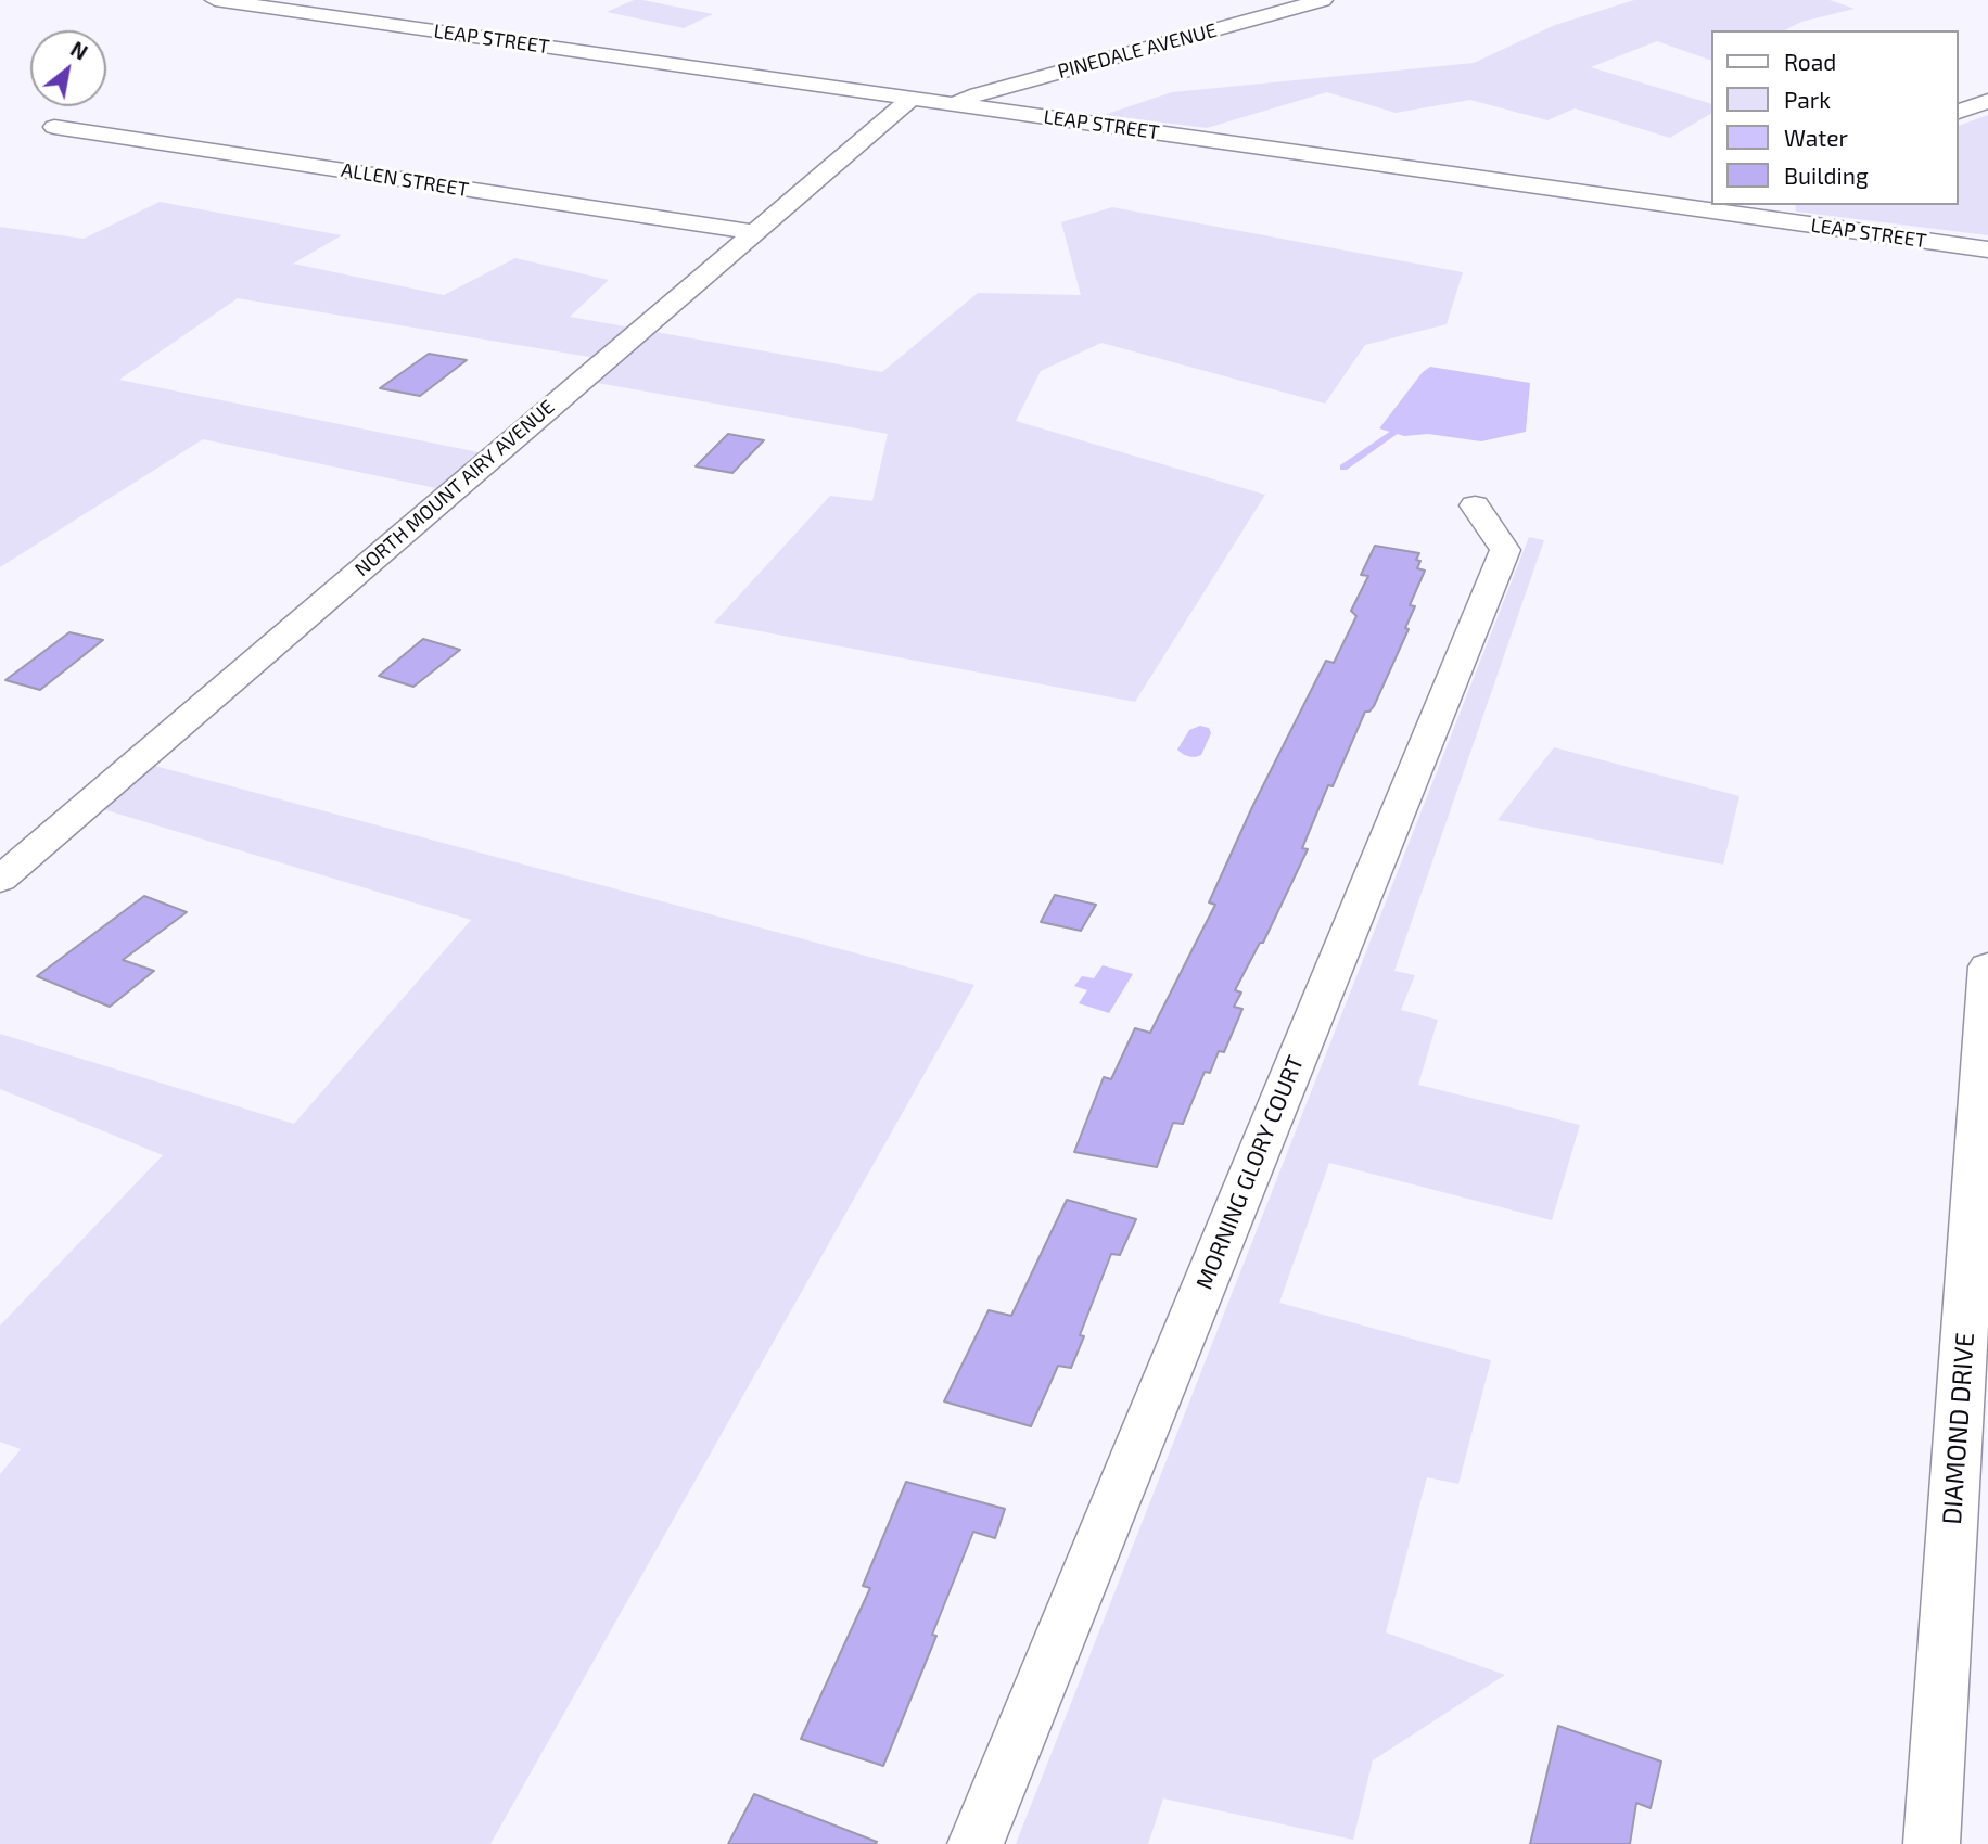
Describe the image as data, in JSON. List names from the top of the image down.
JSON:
{
  "streets": {
    "street": [
      "LEAP STREET",
      "PINEDALE AVENUE",
      "ALLEN STREET",
      "NORTH MOUNT AIRY AVENUE",
      "MORNING GLORY COURT",
      "DIAMOND DRIVE"
    ]
  },
  "crossings": [
    ["LEAP STREET", "PINEDALE AVENUE"],
    ["LEAP STREET", "NORTH MOUNT AIRY AVENUE"],
    ["ALLEN STREET", "NORTH MOUNT AIRY AVENUE"]
  ],
  "legend": [
    "Road",
    "Park",
    "Water",
    "Building"
  ],
  "north": "top right"
}
